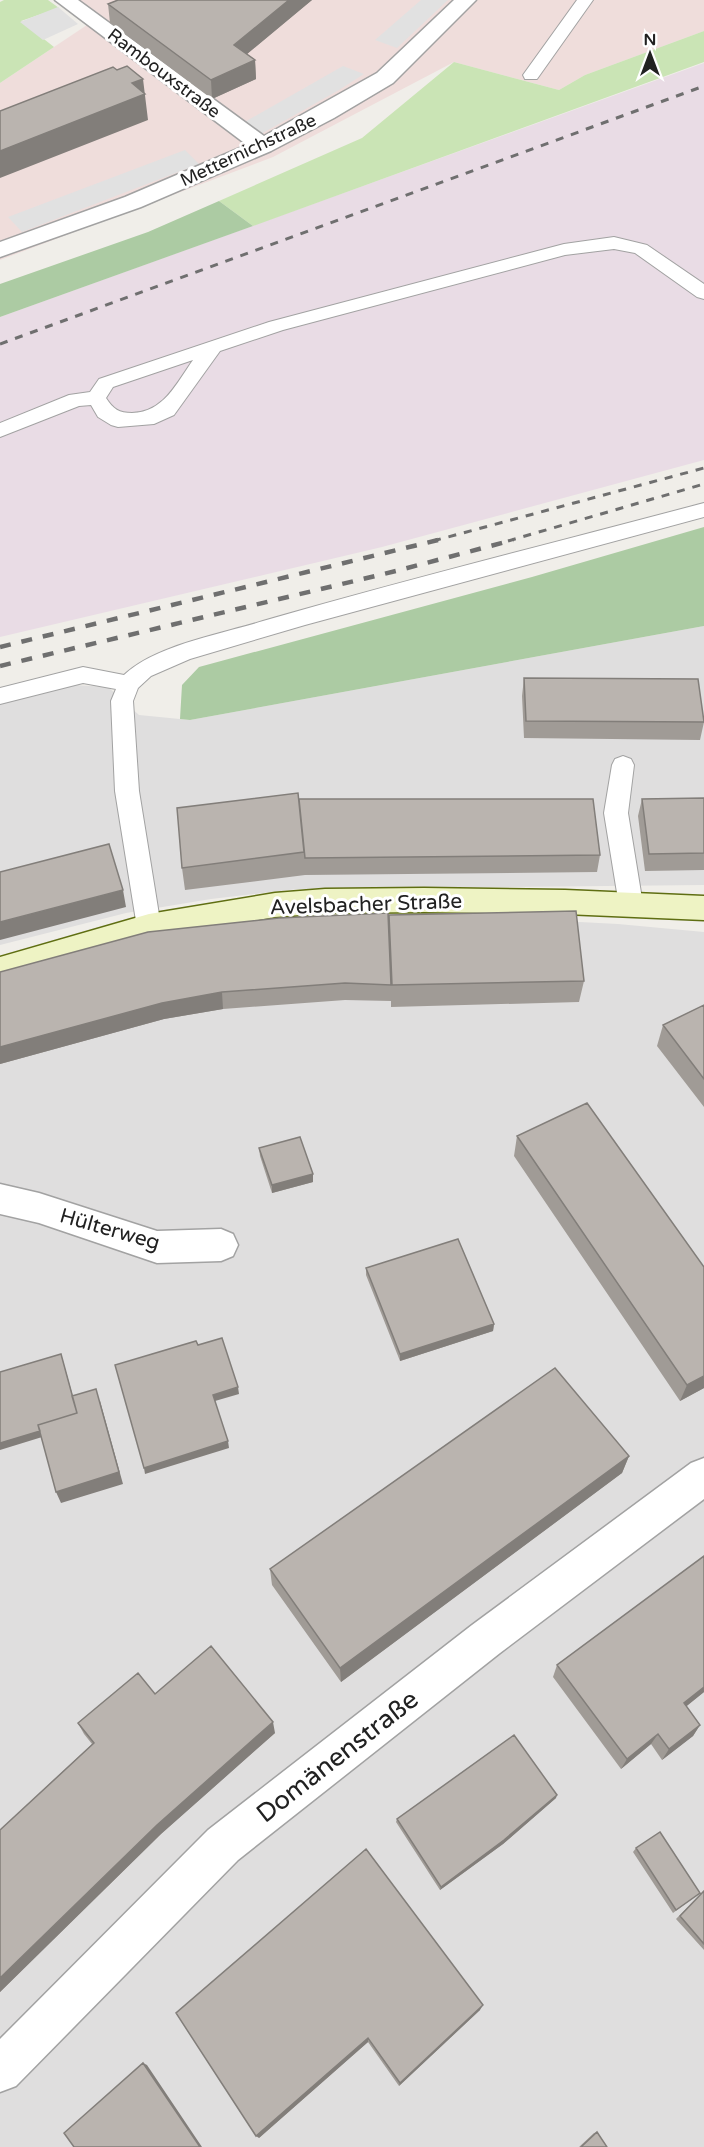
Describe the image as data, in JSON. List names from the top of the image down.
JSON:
{
  "streets": {
    "main road": ["Avelsbacher Straße"],
    "street": [
      "Rambouxstraße",
      "Metternichstraße",
      "Hülterweg",
      "Domänenstraße"
    ]
  },
  "crossings": [
    ["Rambouxstraße", "Metternichstraße"]
  ],
  "north": "top"
}
